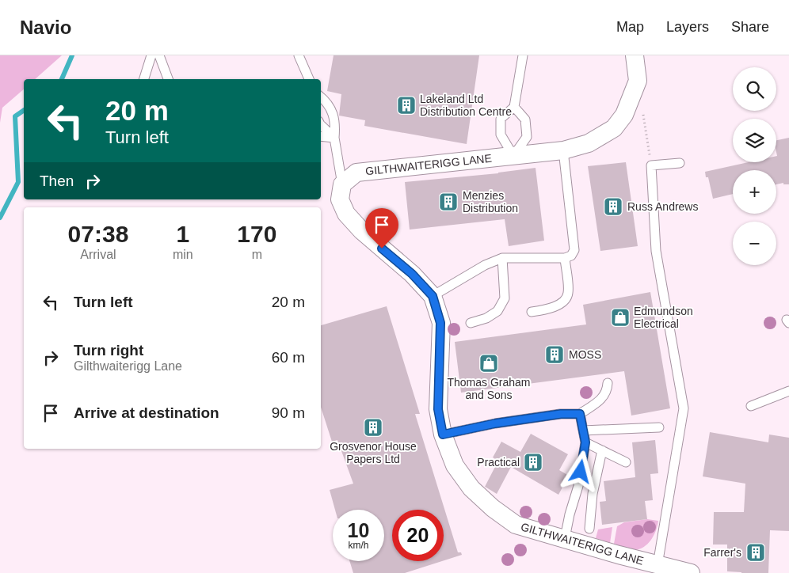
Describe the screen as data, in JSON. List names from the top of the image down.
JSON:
{
  "streets": {
    "street": ["GILTHWAITERIGG LANE"]
  },
  "places": {
    "building": [
      "Lakeland Ltd Distribution Centre",
      "Menzies Distribution",
      "Russ Andrews",
      "MOSS",
      "Grosvenor House Papers Ltd",
      "Practical",
      "Farrer's"
    ],
    "shop": ["Edmundson Electrical", "Thomas Graham and Sons"]
  },
  "page": {
    "header": "Navio",
    "nav": ["Map", "Layers", "Share"],
    "map_buttons": ["+", "−"],
    "turn": ["20 m", "Turn left"],
    "then": "Then",
    "eta": [
      "07:38",
      "Arrival",
      "1",
      "min",
      "170",
      "m"
    ],
    "list": [
      {
        "name": "Turn left",
        "value": "20 m"
      },
      {
        "name": "Turn right",
        "note": "Gilthwaiterigg Lane",
        "value": "60 m"
      },
      {
        "name": "Arrive at destination",
        "value": "90 m"
      }
    ],
    "speed": "10 km/h",
    "limit": "20"
  }
}
